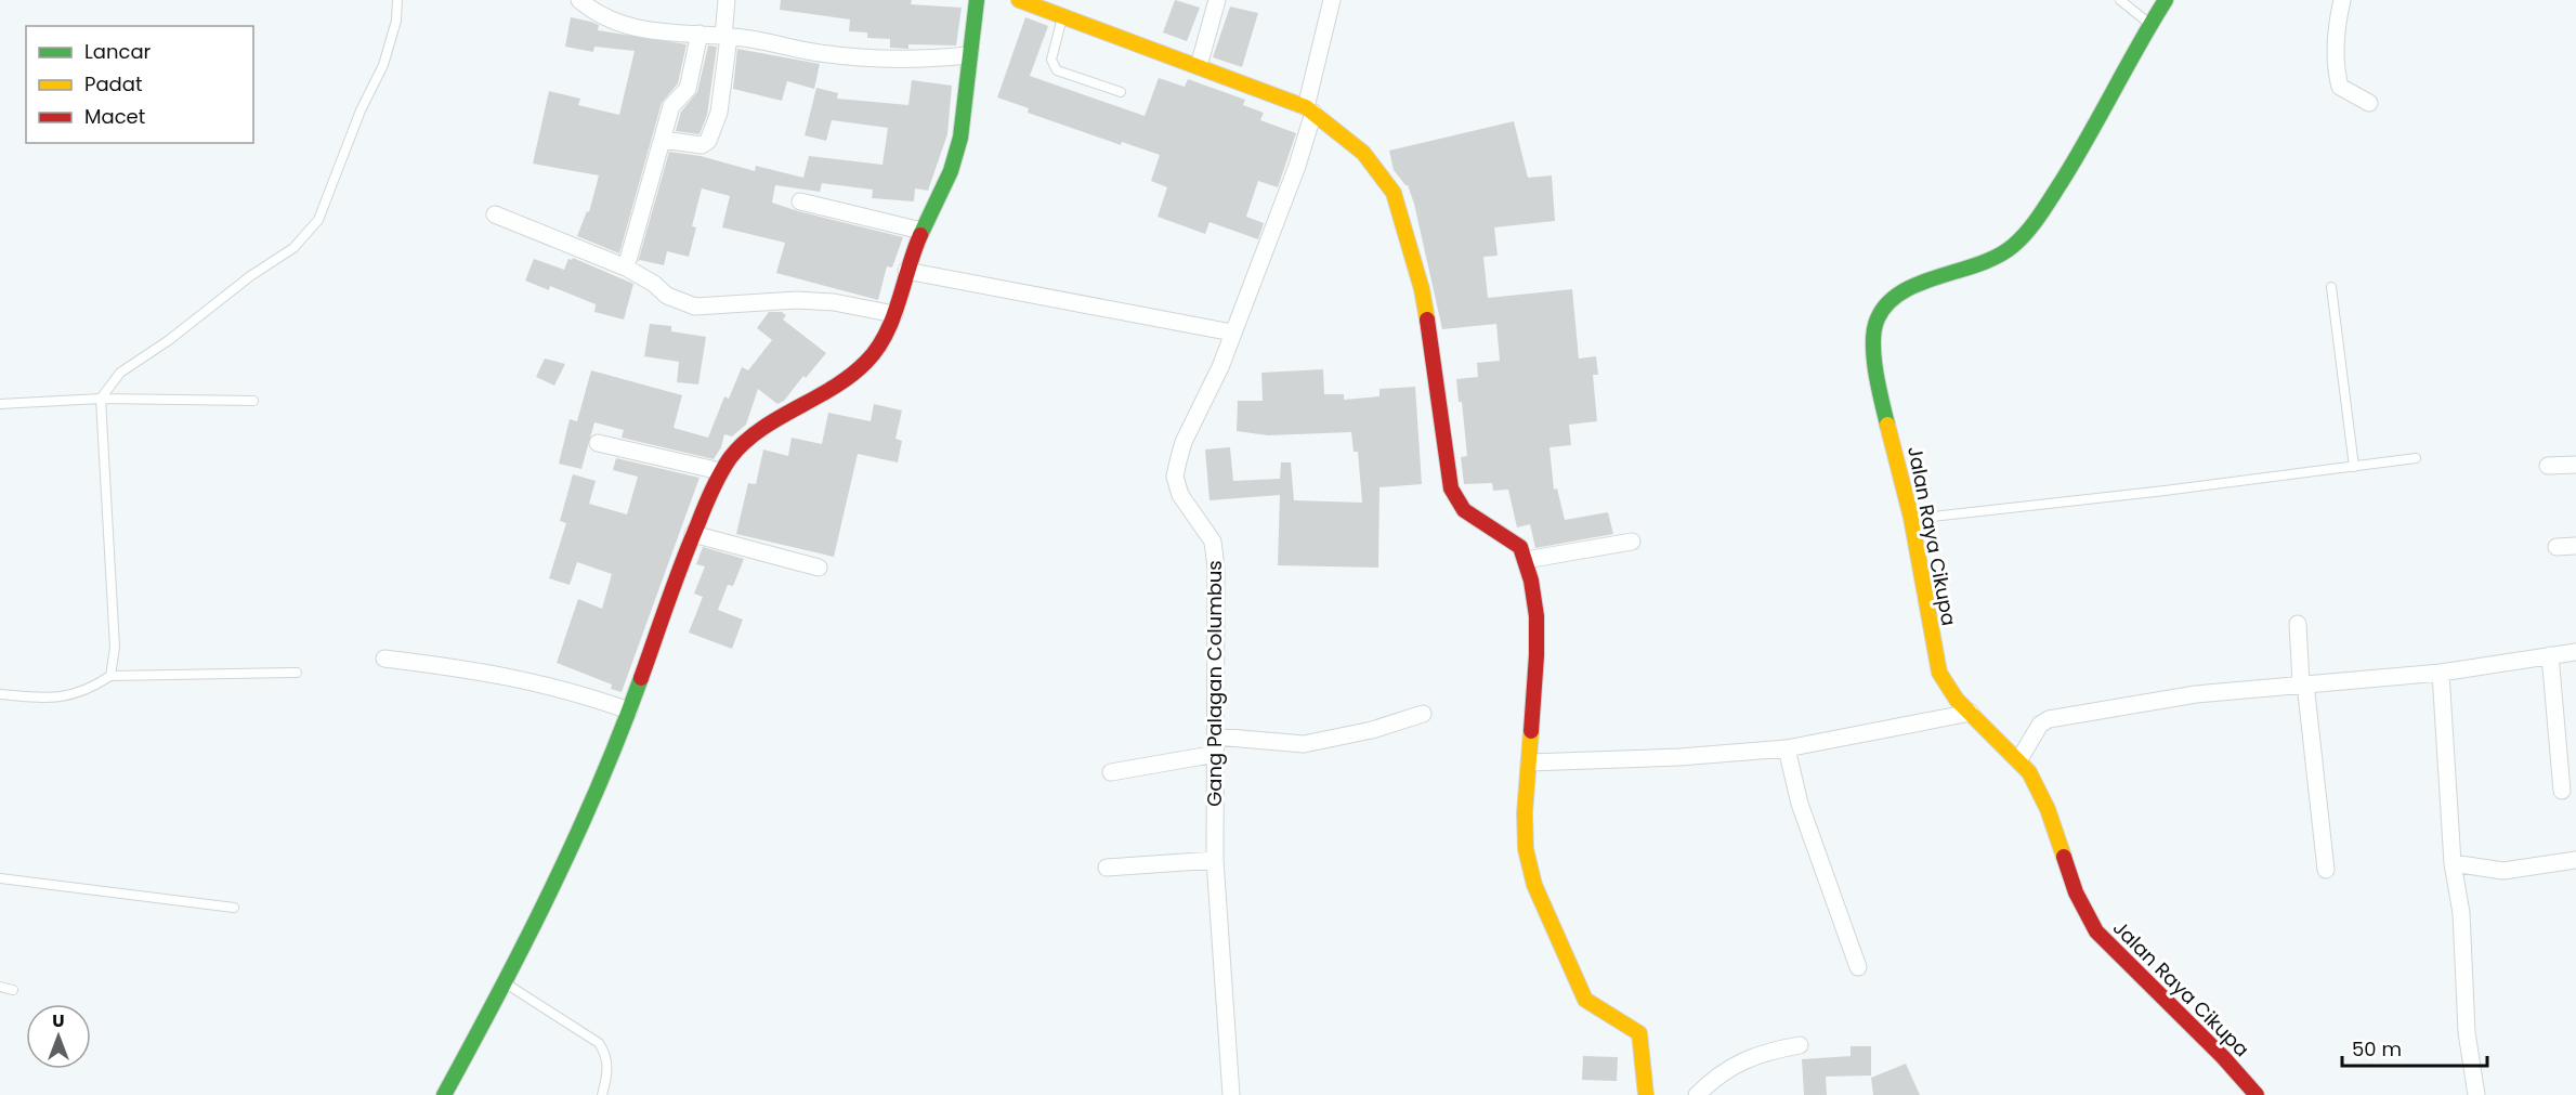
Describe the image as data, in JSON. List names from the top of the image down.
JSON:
{
  "streets": {
    "street": ["Jalan Raya Cikupa", "Gang Palagan Columbus"]
  },
  "legend": ["Lancar", "Padat", "Macet"],
  "scale_bar": "50 m",
  "north": "top"
}
